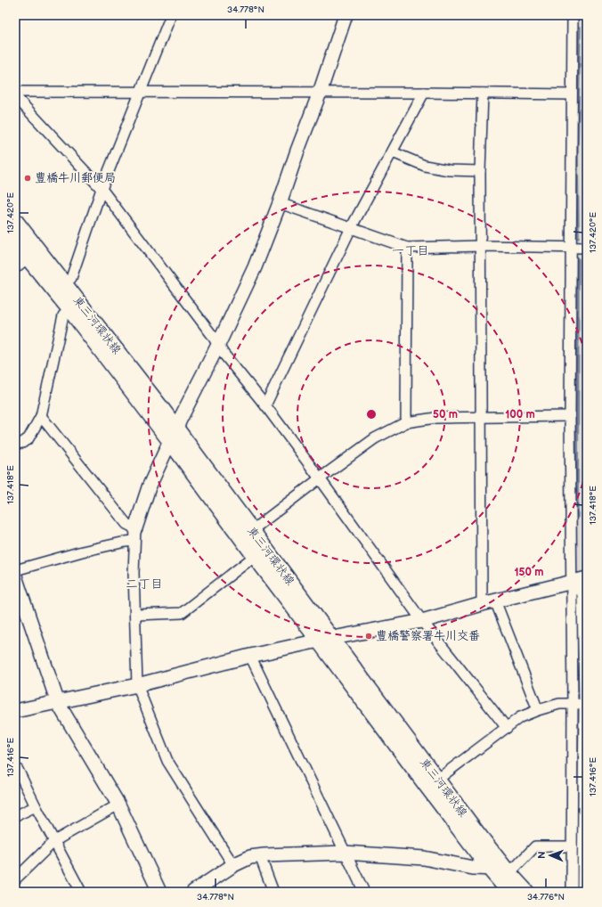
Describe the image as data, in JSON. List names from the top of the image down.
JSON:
{
  "streets": {
    "main road": ["東三河環状線"]
  },
  "districts": ["一丁目", "二丁目"],
  "places": ["豊橋牛川郵便局", "豊橋警察署牛川交番"],
  "north": "left",
  "coordinates": [
    "34.778°N",
    "137.420°E",
    "137.418°E",
    "137.416°E",
    "34.776°N"
  ],
  "rings": ["50 m", "100 m", "150 m"]
}
